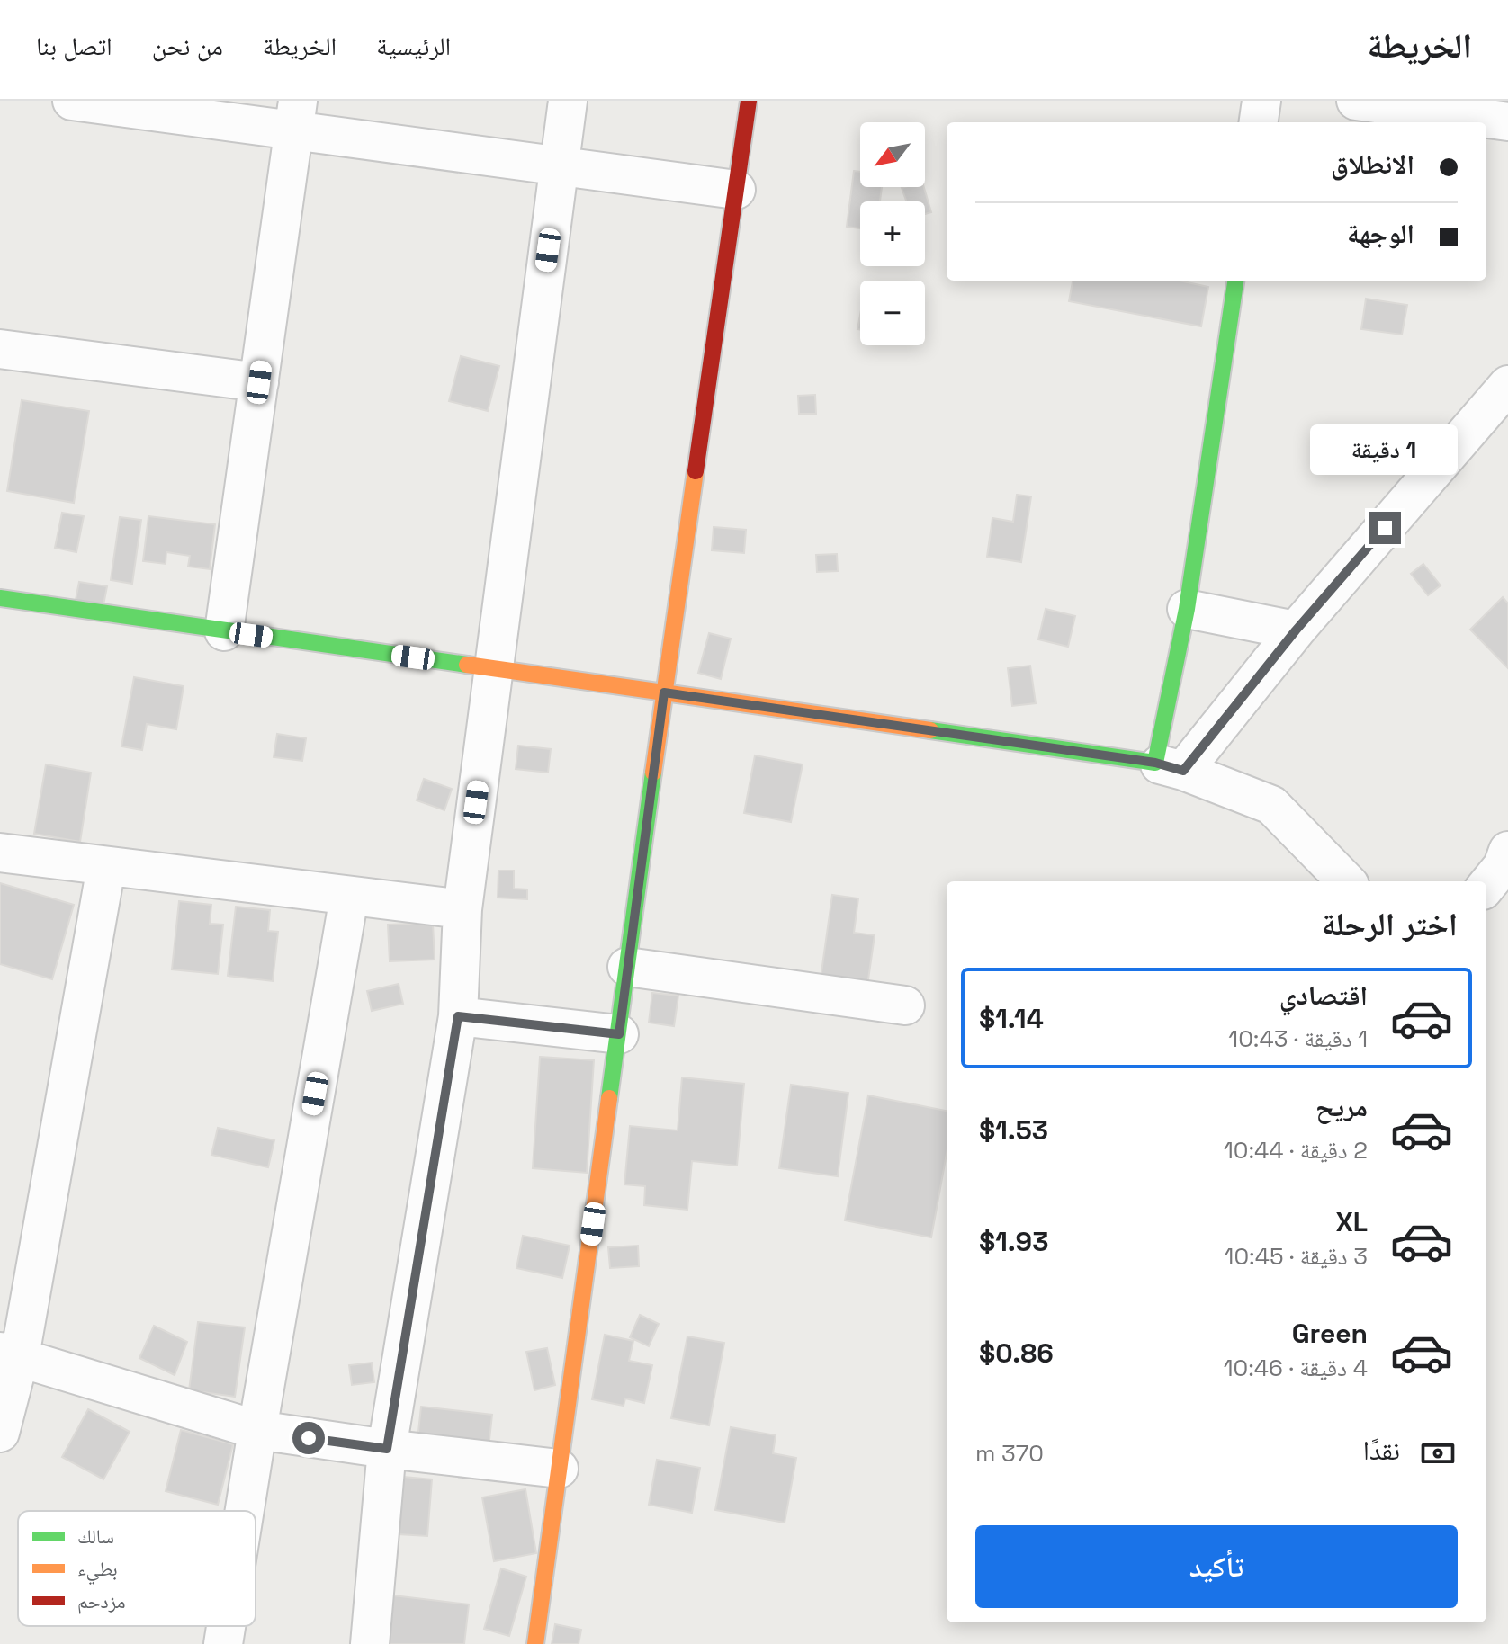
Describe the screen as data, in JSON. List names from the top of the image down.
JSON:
{
  "legend": ["سالك", "بطيء", "مزدحم"],
  "north": "bottom left",
  "page": {
    "header": "الخريطة",
    "nav": [
      "الرئيسية",
      "الخريطة",
      "من نحن",
      "اتصل بنا"
    ],
    "map_buttons": ["+", "−"],
    "banner": ["الانطلاق", "الوجهة"],
    "bubble": "1 دقيقة",
    "heading": "اختر الرحلة",
    "list": [
      {
        "name": "اقتصادي",
        "note": "1 دقيقة · 10:43",
        "value": "$1.14"
      },
      {
        "name": "مريح",
        "note": "2 دقيقة · 10:44",
        "value": "$1.53"
      },
      {
        "name": "XL",
        "note": "3 دقيقة · 10:45",
        "value": "$1.93"
      },
      {
        "name": "Green",
        "note": "4 دقيقة · 10:46",
        "value": "$0.86"
      }
    ],
    "pay": ["نقدًا", "370 m"],
    "buttons": "تأكيد"
  }
}
